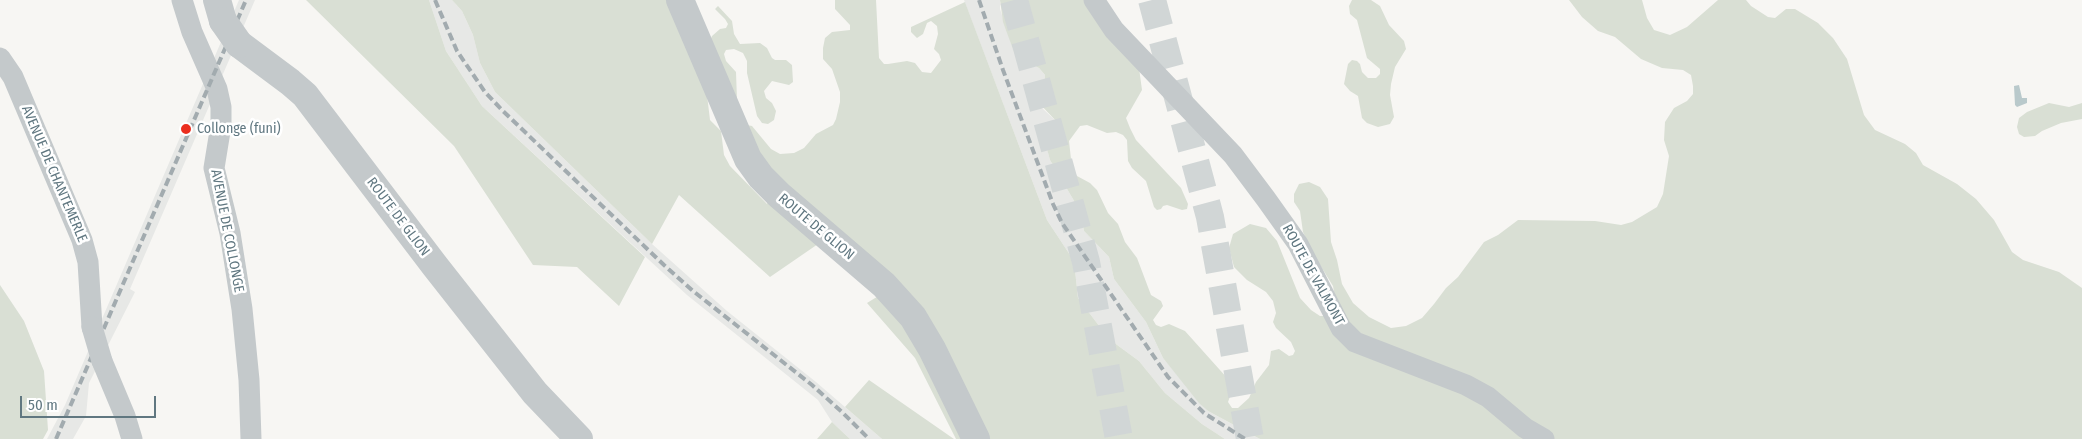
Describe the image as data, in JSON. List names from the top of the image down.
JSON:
{
  "streets": {
    "street": [
      "AVENUE DE CHANTEMERLE",
      "ROUTE DE GLION",
      "AVENUE DE COLLONGE",
      "ROUTE DE VALMONT"
    ]
  },
  "places": ["Collonge (funi)"],
  "scale_bar": "50 m"
}
